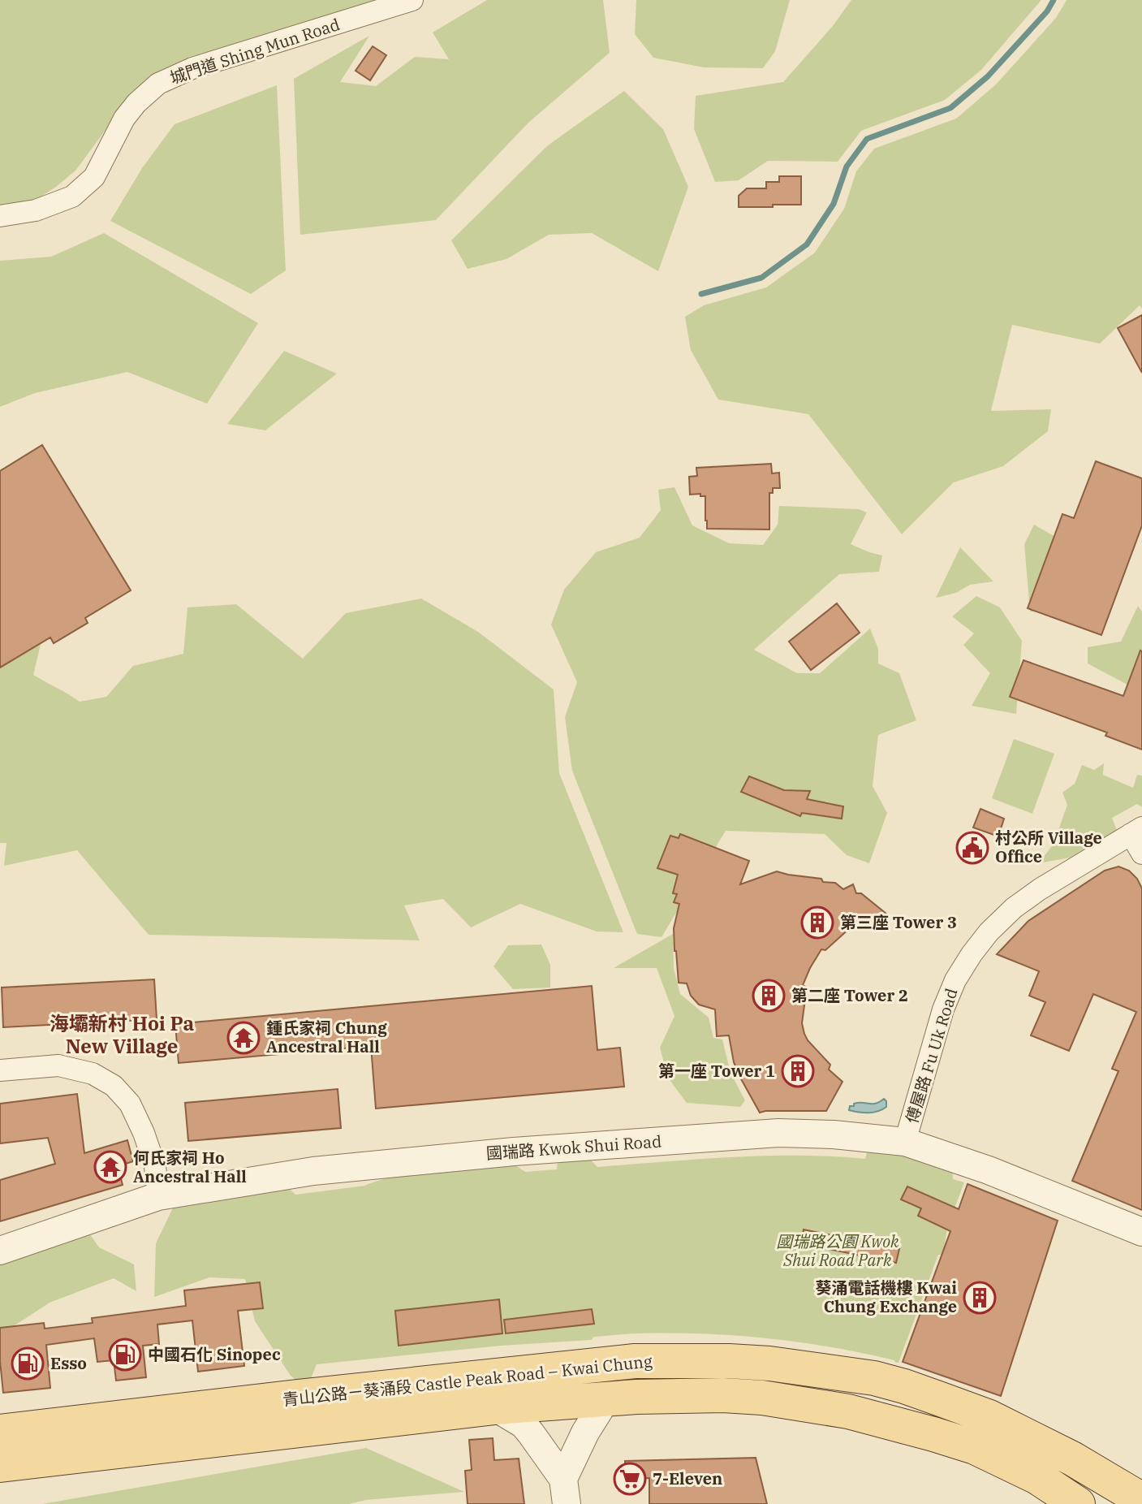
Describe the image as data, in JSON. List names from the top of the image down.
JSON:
{
  "streets": {
    "main road": ["青山公路－葵涌段 Castle Peak Road – Kwai Chung"],
    "street": ["城門道 Shing Mun Road", "傅屋路 Fu Uk Road", "國瑞路 Kwok Shui Road"]
  },
  "crossings": [
    ["傅屋路 Fu Uk Road", "國瑞路 Kwok Shui Road"]
  ],
  "districts": ["海壩新村 Hoi Pa New Village"],
  "parks": ["國瑞路公園 Kwok Shui Road Park"],
  "places": {
    "public building": ["村公所 Village Office"],
    "building": [
      "第三座 Tower 3",
      "第二座 Tower 2",
      "第一座 Tower 1",
      "葵涌電話機樓 Kwai Chung Exchange"
    ],
    "temple": ["鍾氏家祠 Chung Ancestral Hall", "何氏家祠 Ho Ancestral Hall"],
    "fuel station": ["中國石化 Sinopec", "Esso"],
    "supermarket": ["7-Eleven"]
  }
}
